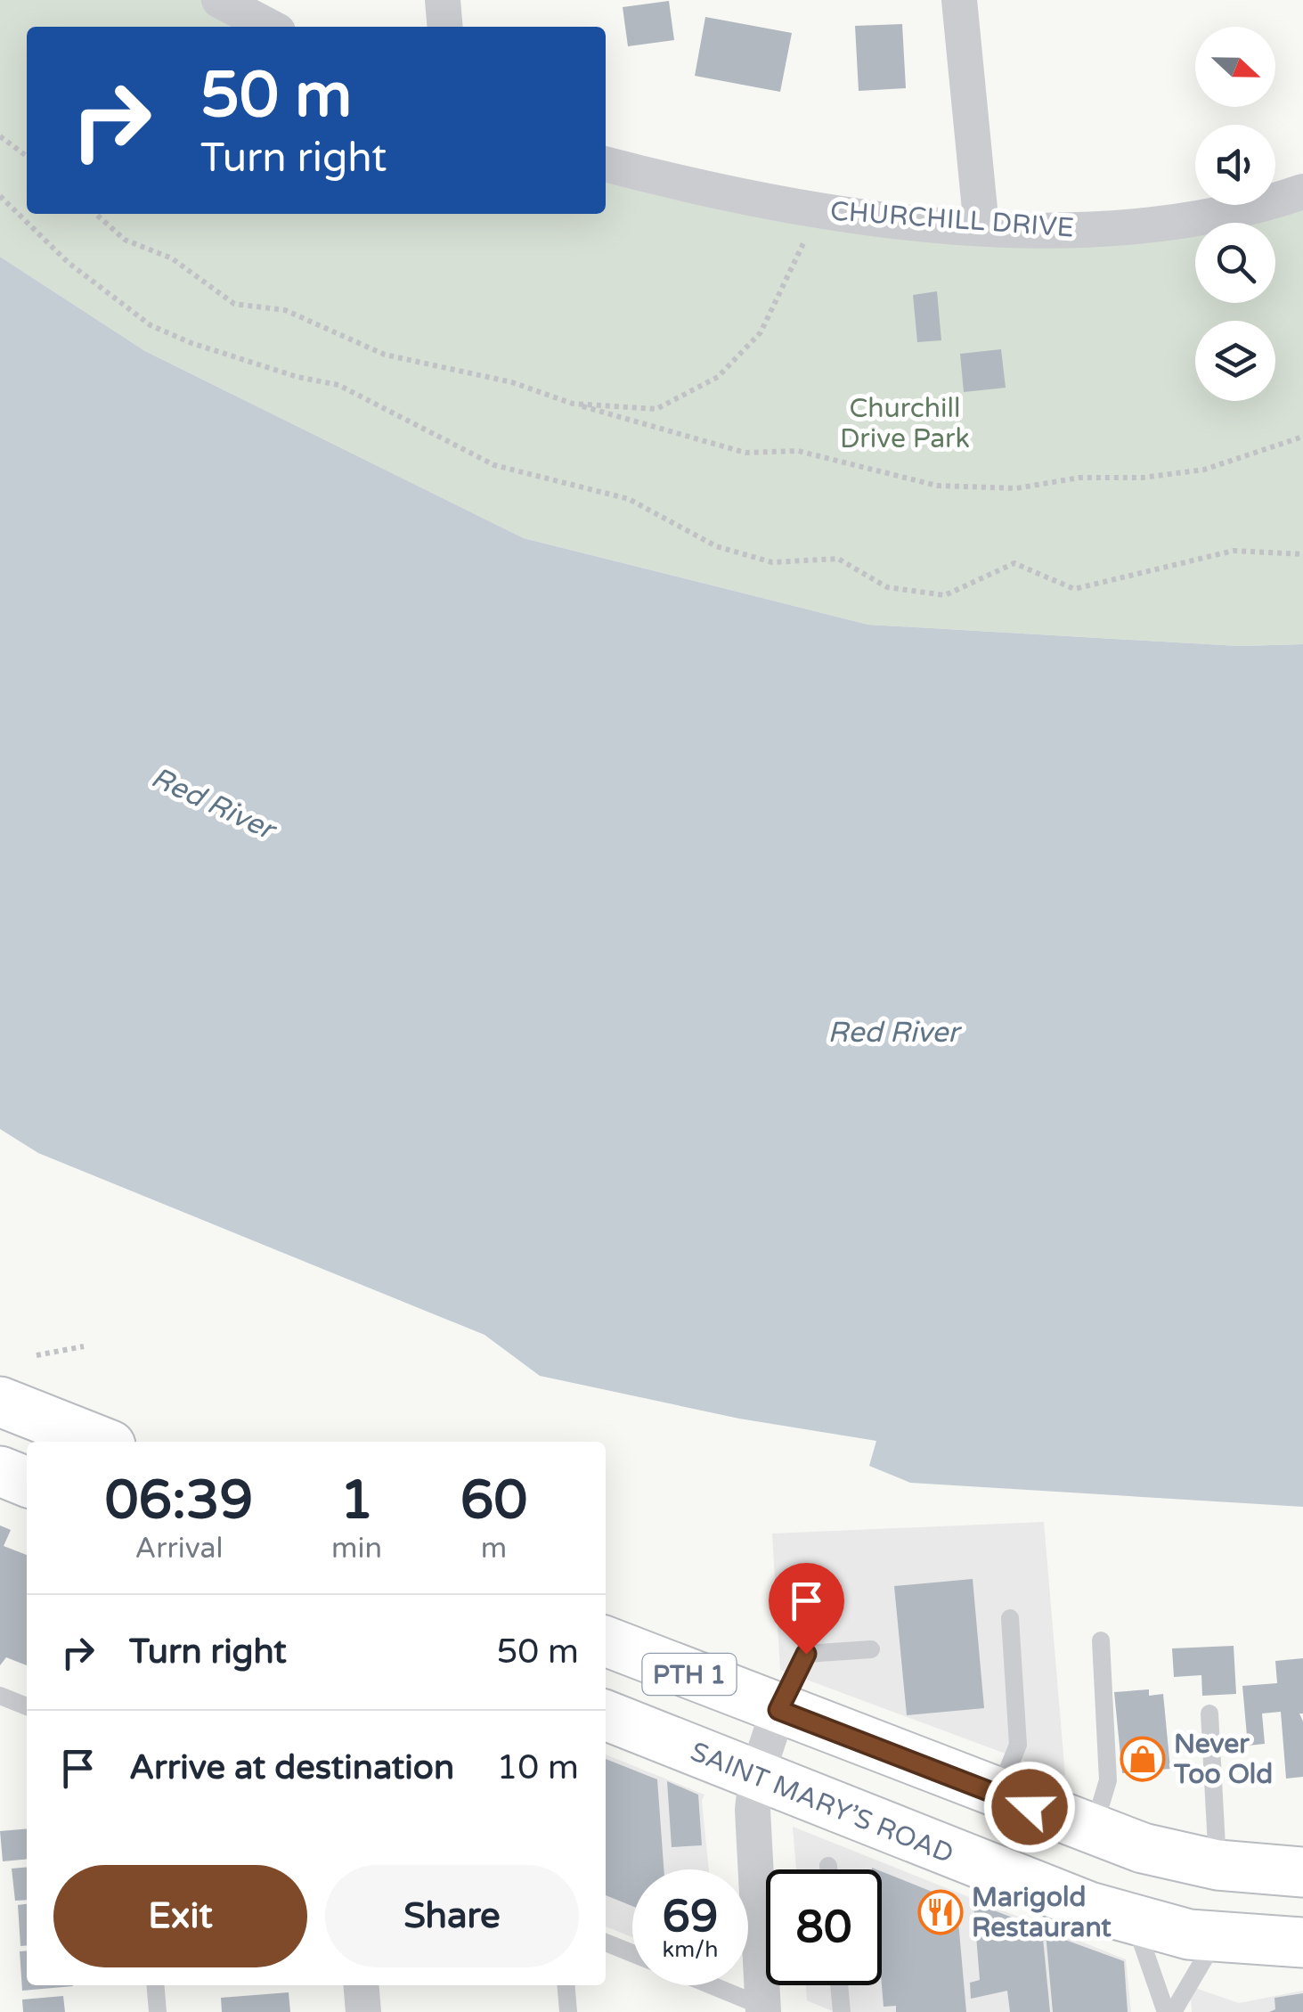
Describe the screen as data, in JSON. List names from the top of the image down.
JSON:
{
  "streets": {
    "highway": ["PTH 1", "SAINT MARY’S ROAD"],
    "street": ["CHURCHILL DRIVE"]
  },
  "water": ["Red River"],
  "parks": ["Churchill Drive Park"],
  "places": {
    "shop": ["Never Too Old"],
    "restaurant": ["Marigold Restaurant"]
  },
  "north": "right",
  "page": {
    "turn": ["50 m", "Turn right"],
    "eta": [
      "06:39",
      "Arrival",
      "1",
      "min",
      "60",
      "m"
    ],
    "list": [
      {
        "name": "Turn right",
        "value": "50 m"
      },
      {
        "name": "Arrive at destination",
        "value": "10 m"
      }
    ],
    "buttons": ["Exit", "Share"],
    "speed": "69 km/h",
    "limit": "80"
  }
}
